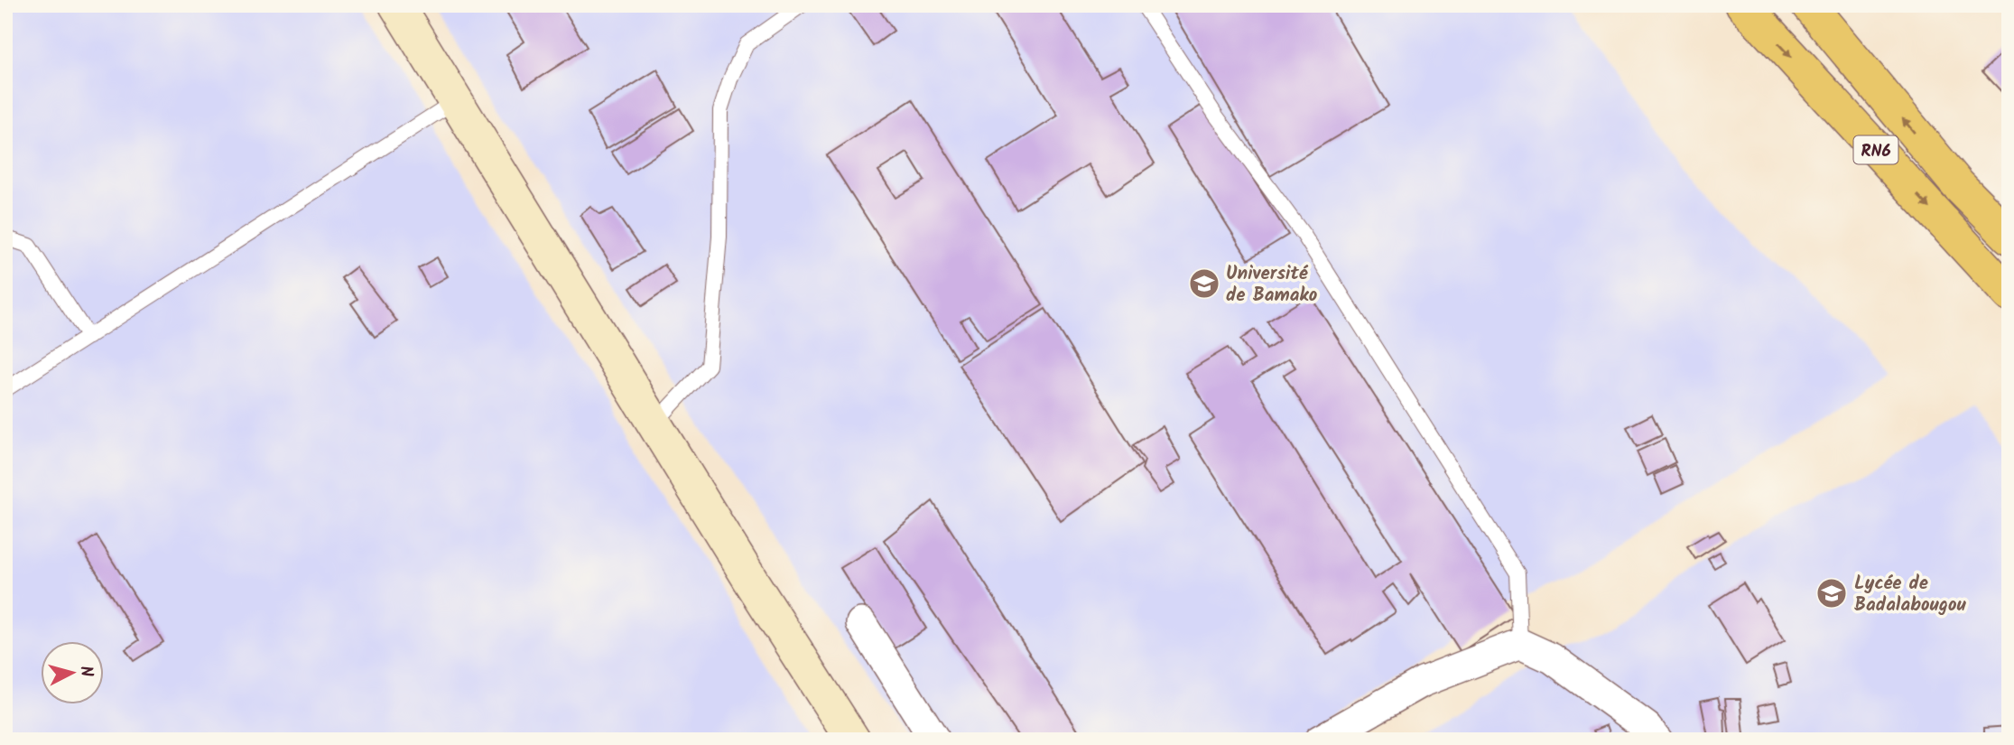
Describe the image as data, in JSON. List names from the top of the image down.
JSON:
{
  "streets": {
    "highway": ["RN6"]
  },
  "places": {
    "school or university": ["Université de Bamako", "Lycée de Badalabougou"]
  },
  "north": "right"
}
